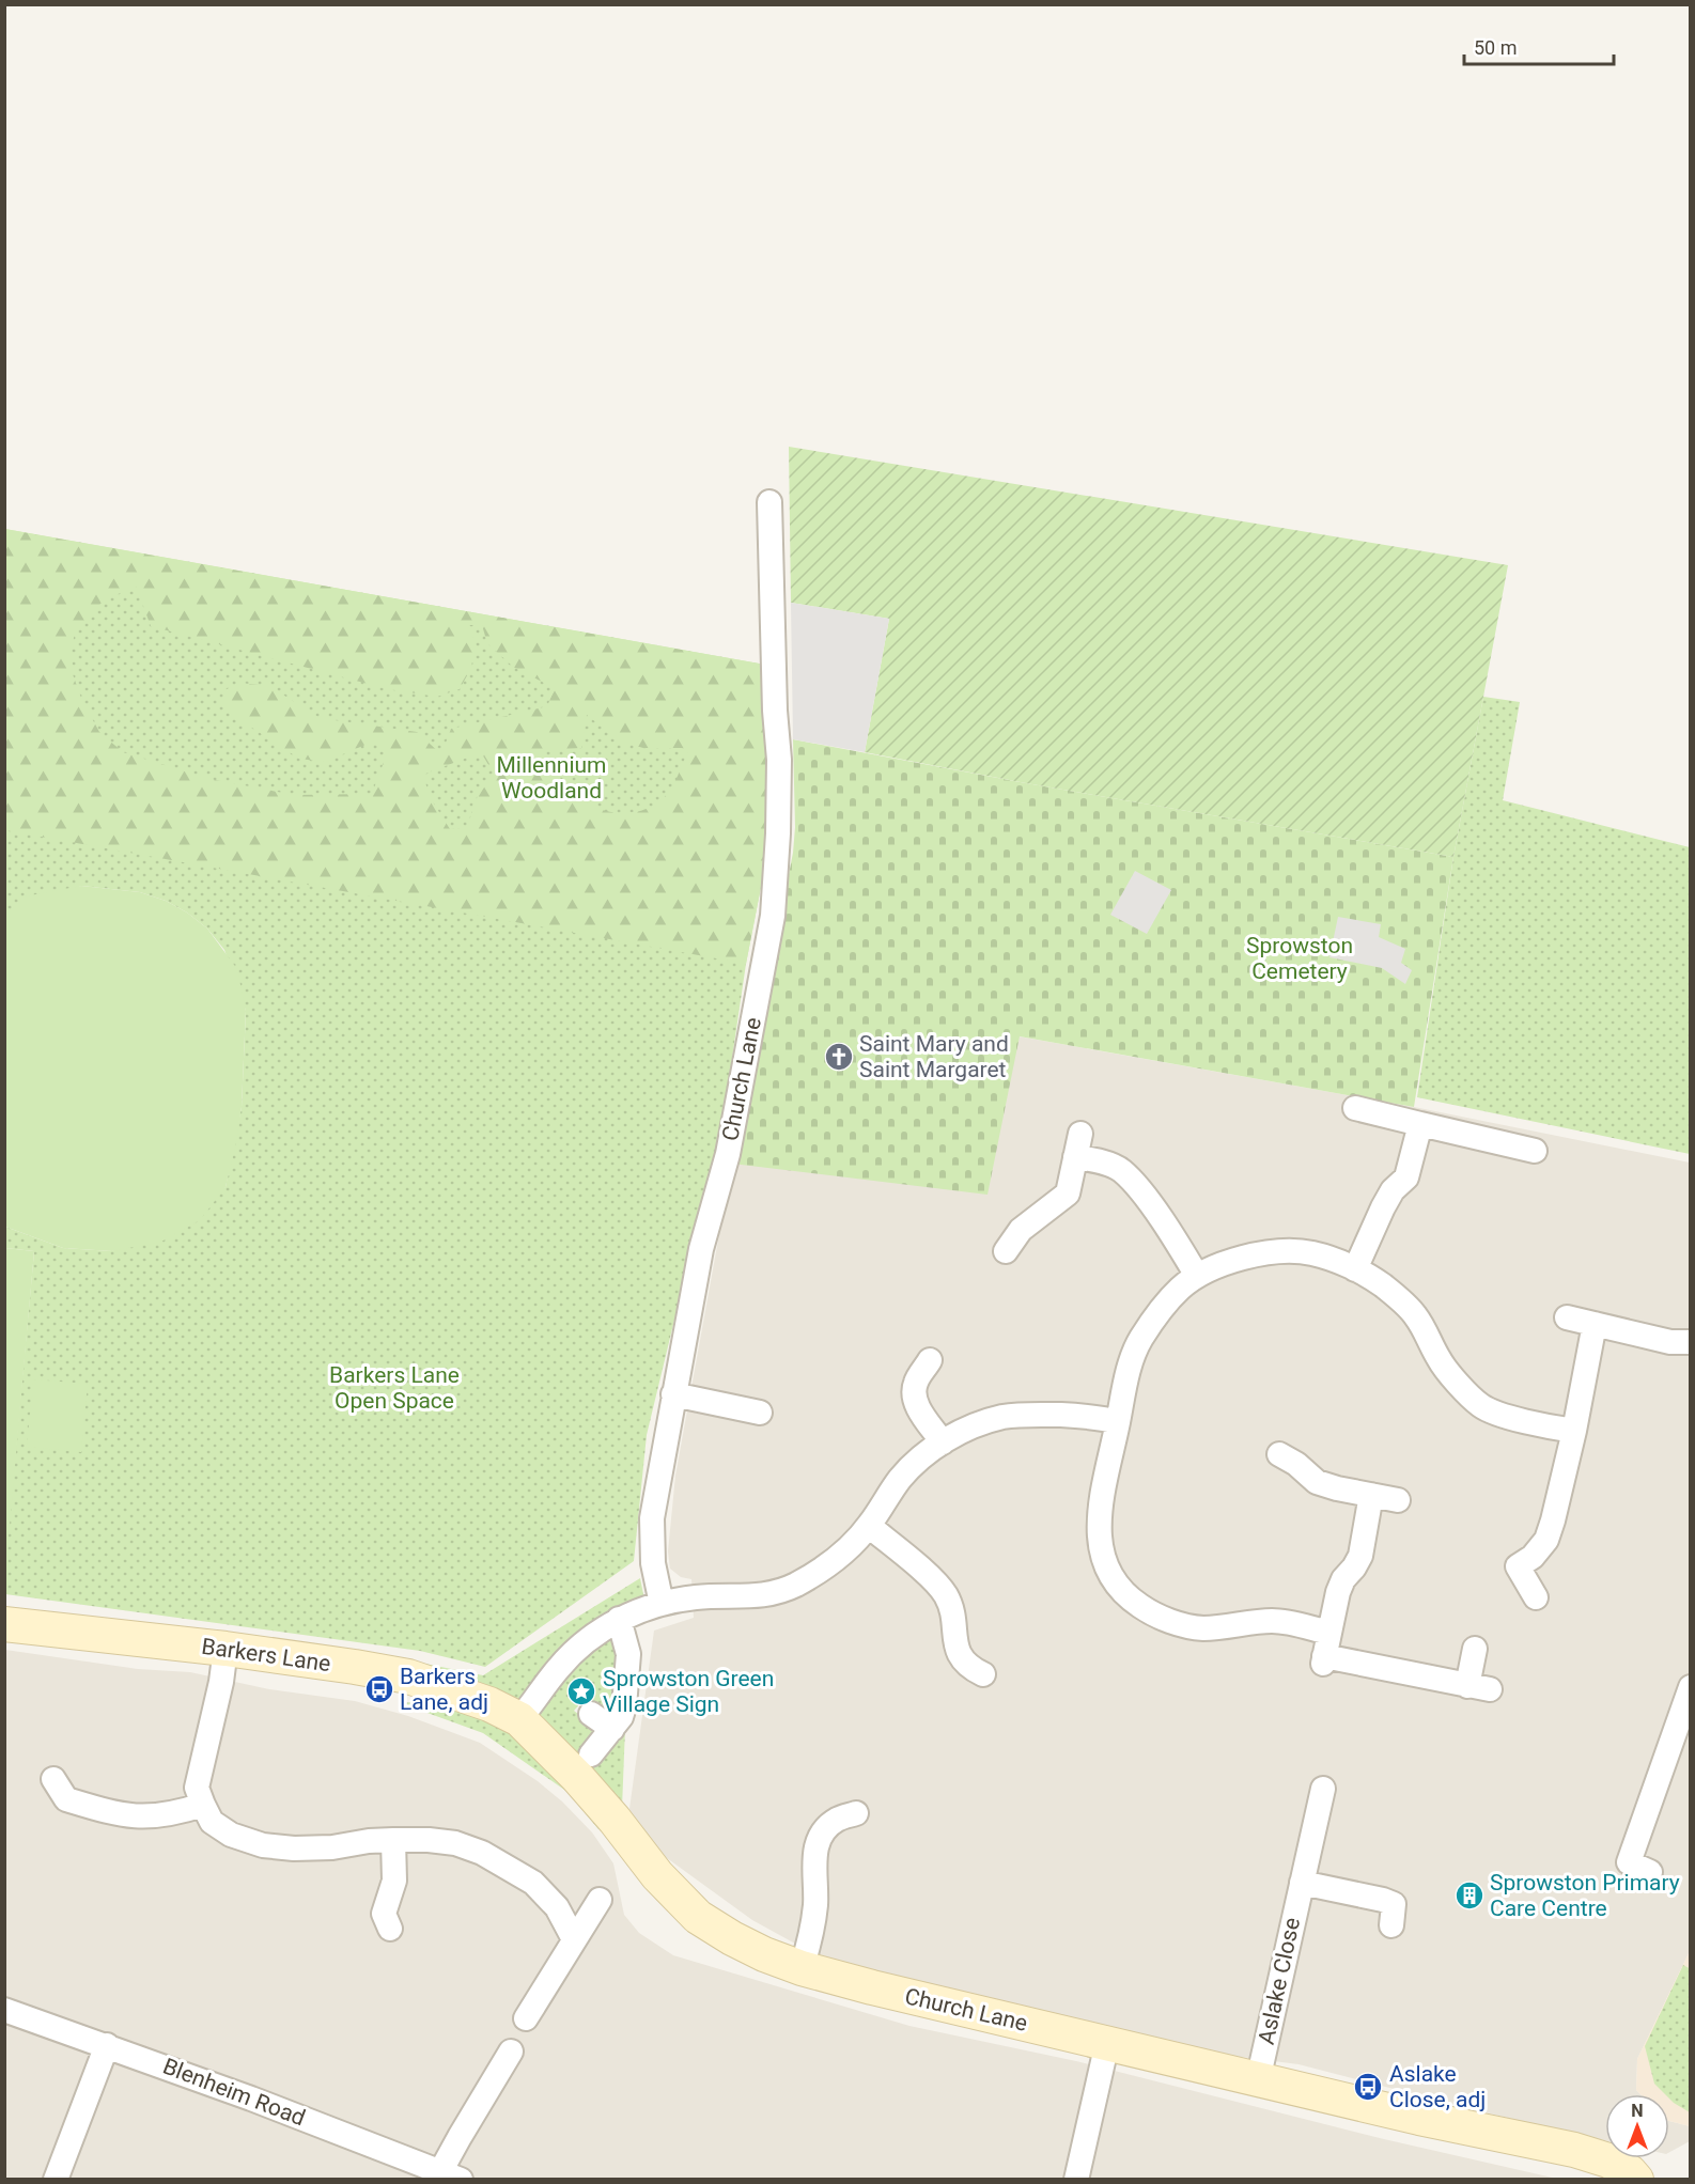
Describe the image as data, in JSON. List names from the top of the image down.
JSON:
{
  "streets": {
    "street": [
      "Church Lane",
      "Barkers Lane",
      "Aslake Close",
      "Blenheim Road"
    ]
  },
  "crossings": [
    ["Church Lane", "Barkers Lane"],
    ["Church Lane", "Aslake Close"]
  ],
  "parks": ["Millennium Woodland", "Sprowston Cemetery", "Barkers Lane Open Space"],
  "places": {
    "church": ["Saint Mary and Saint Margaret"],
    "bus stop": ["Barkers Lane, adj", "Aslake Close, adj"],
    "place": ["Sprowston Green Village Sign"],
    "building": ["Sprowston Primary Care Centre"]
  },
  "scale_bar": "50 m",
  "north": "top"
}
